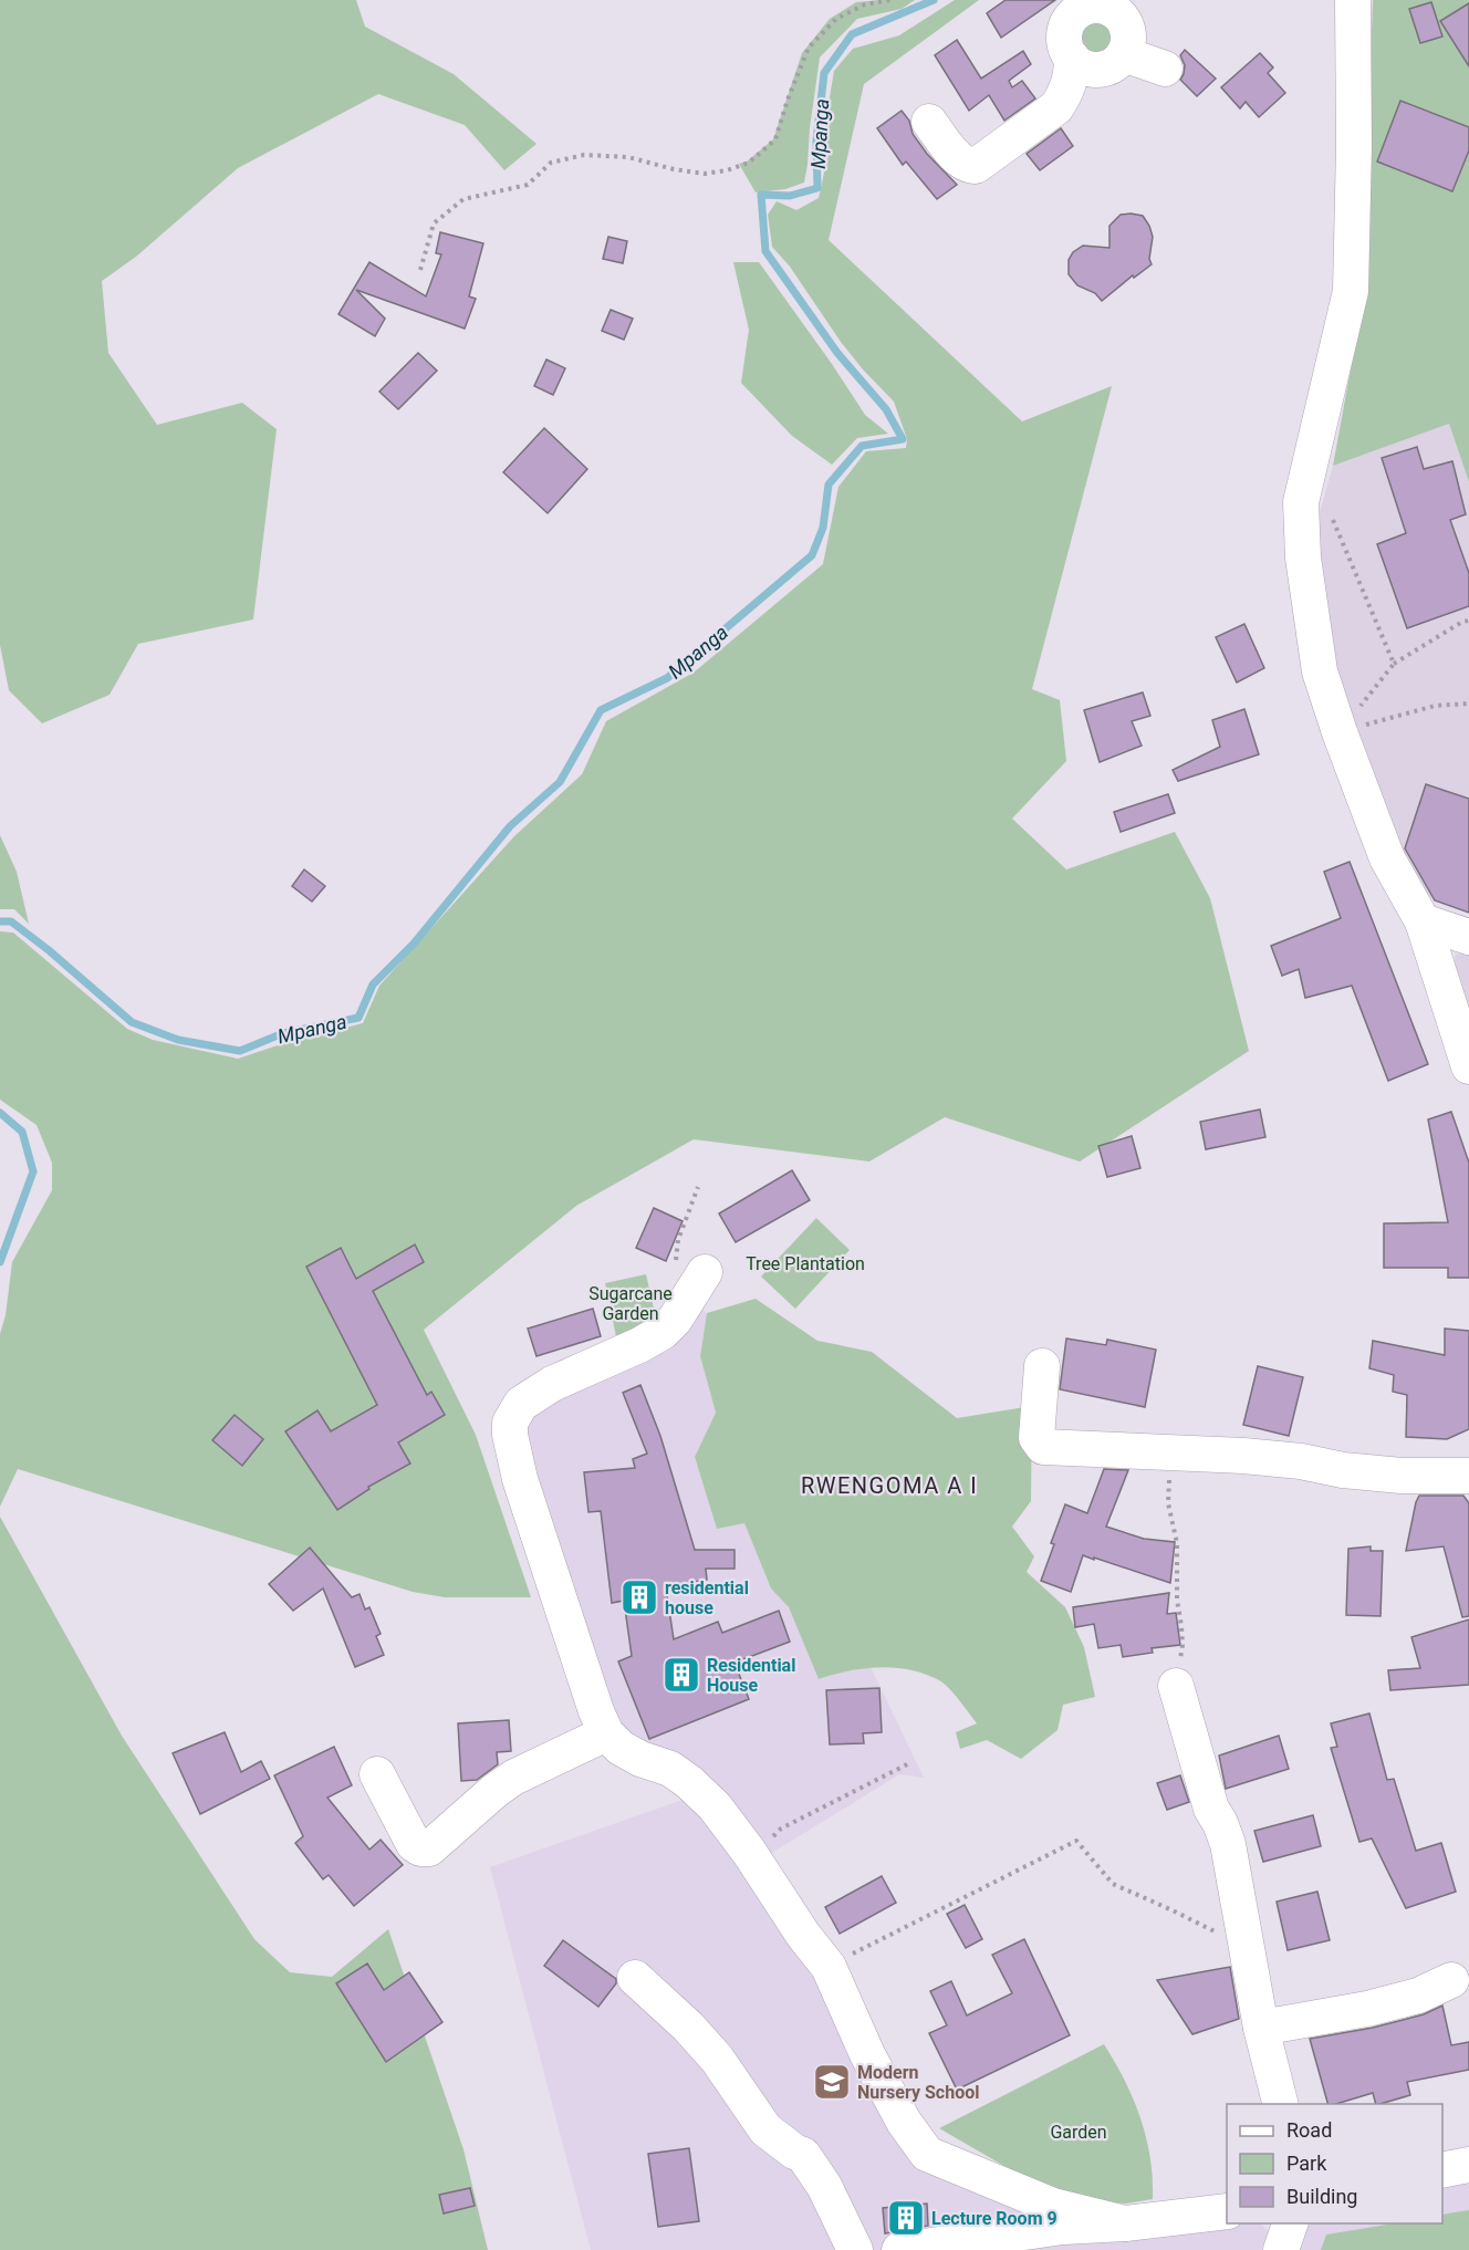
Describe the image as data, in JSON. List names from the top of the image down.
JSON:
{
  "districts": ["RWENGOMA A I"],
  "water": ["Mpanga"],
  "parks": ["Tree Plantation", "Sugarcane Garden", "Garden"],
  "places": {
    "building": ["residential house", "Residential House", "Lecture Room 9"],
    "school or university": ["Modern Nursery School"]
  },
  "legend": ["Road", "Park", "Building"]
}
